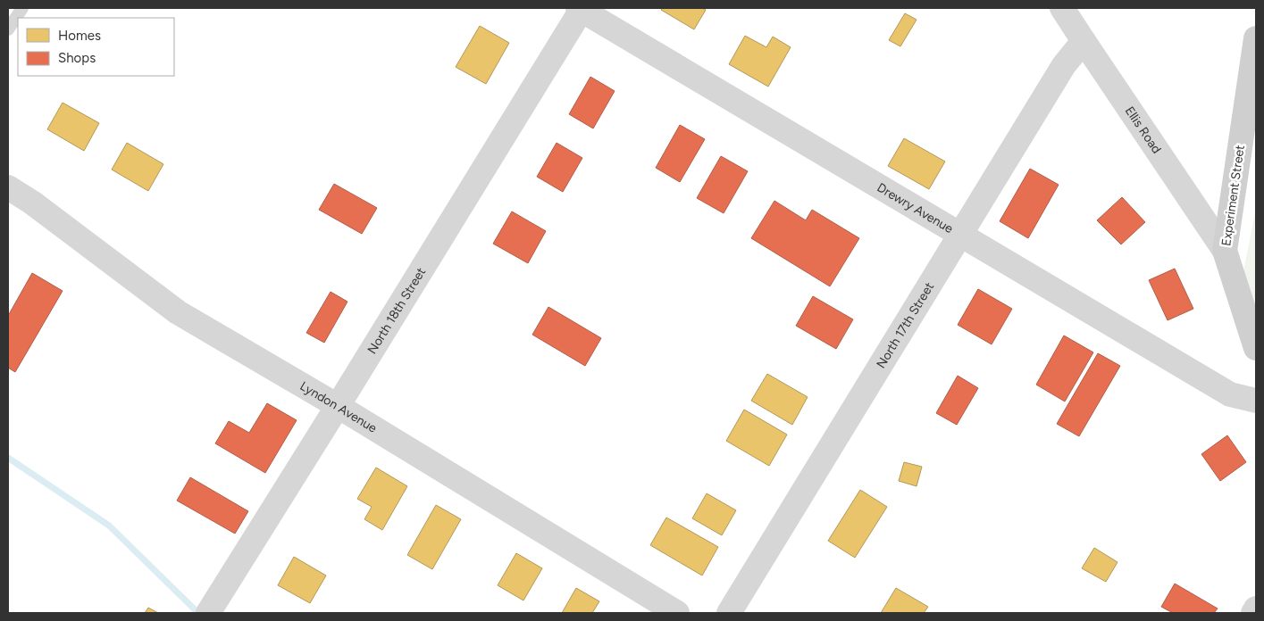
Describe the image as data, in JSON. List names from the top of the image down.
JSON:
{
  "streets": {
    "main road": ["Experiment Street"],
    "street": [
      "Ellis Road",
      "Drewry Avenue",
      "North 18th Street",
      "North 17th Street",
      "Lyndon Avenue"
    ]
  },
  "crossings": [
    ["Ellis Road", "Experiment Street"],
    ["Ellis Road", "North 17th Street"],
    ["Drewry Avenue", "North 18th Street"],
    ["Drewry Avenue", "North 17th Street"],
    ["North 18th Street", "Lyndon Avenue"]
  ],
  "legend": ["Homes", "Shops"]
}
